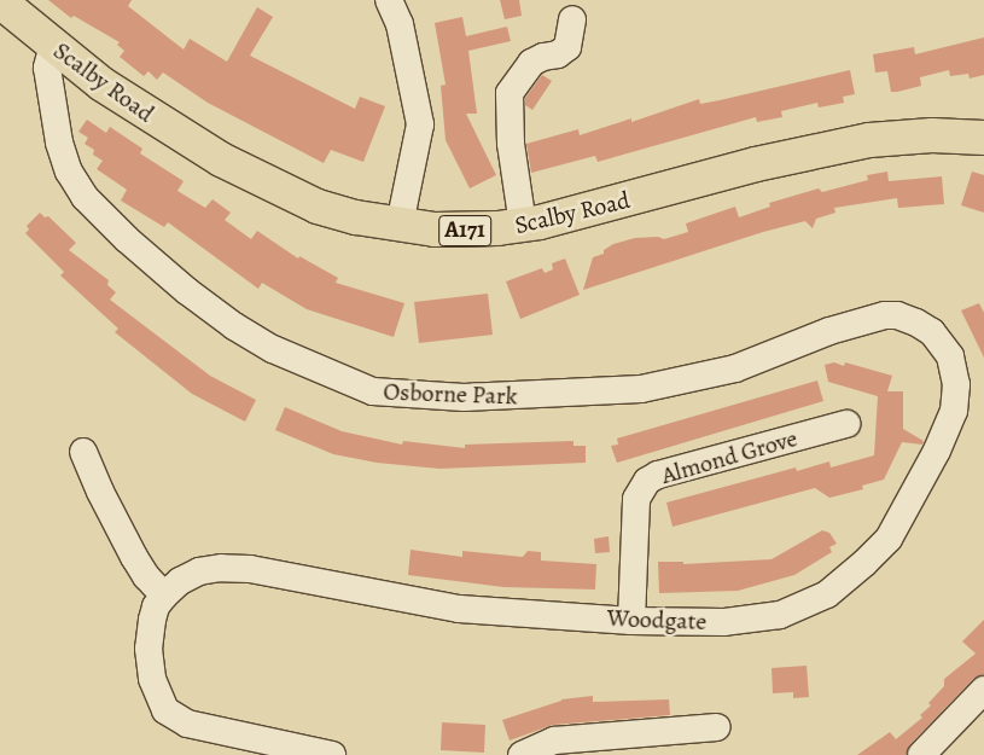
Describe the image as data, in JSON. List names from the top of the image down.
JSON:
{
  "streets": {
    "highway": ["Scalby Road", "A171"],
    "street": ["Osborne Park", "Almond Grove", "Woodgate"]
  },
  "crossings": [
    ["Scalby Road", "Osborne Park"],
    ["Osborne Park", "Woodgate"],
    ["Almond Grove", "Woodgate"]
  ]
}
